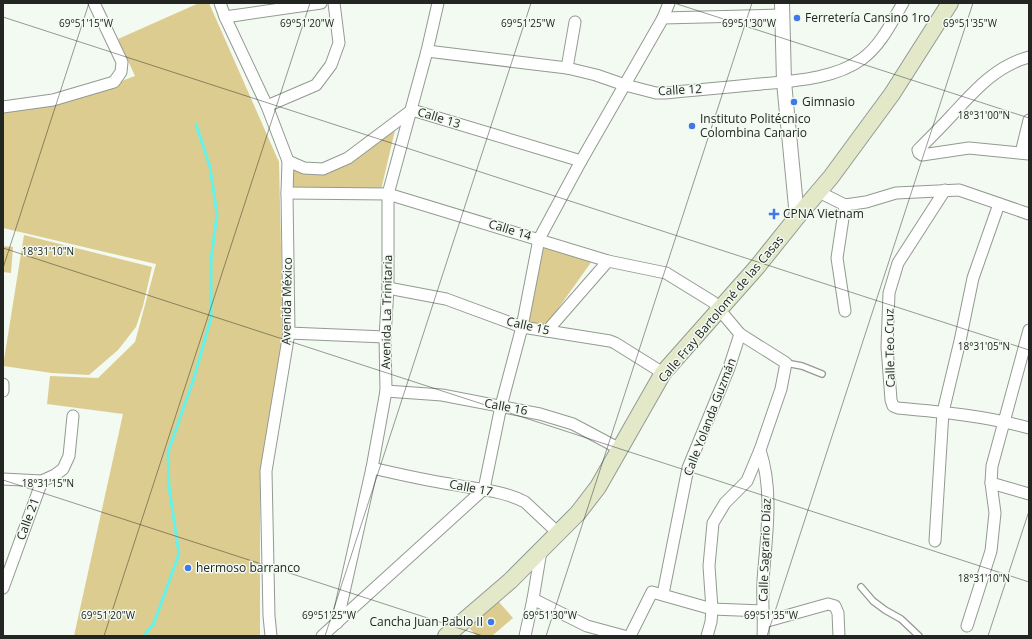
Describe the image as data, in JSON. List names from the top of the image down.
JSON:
{
  "streets": {
    "main road": ["Calle Fray Bartolomé de las Casas"],
    "street": [
      "Calle 12",
      "Calle 13",
      "Calle 14",
      "Avenida México",
      "Avenida La Trinitaria",
      "Calle 15",
      "Calle Teo Cruz",
      "Calle 16",
      "Calle Yolanda Guzmán",
      "Calle 17",
      "Calle 21",
      "Calle Sagrario Díaz"
    ]
  },
  "crossings": [
    ["Calle 12", "Avenida La Trinitaria"],
    ["Calle 13", "Avenida México"],
    ["Calle 13", "Avenida La Trinitaria"],
    ["Calle 14", "Avenida México"],
    ["Calle 14", "Calle Fray Bartolomé de las Casas"],
    ["Calle 14", "Avenida La Trinitaria"],
    ["Calle Fray Bartolomé de las Casas", "Calle 15"],
    ["Calle Fray Bartolomé de las Casas", "Calle 16"],
    ["Calle Fray Bartolomé de las Casas", "Calle 17"],
    ["Avenida La Trinitaria", "Calle 15"],
    ["Avenida La Trinitaria", "Calle 16"],
    ["Avenida La Trinitaria", "Calle 17"]
  ],
  "places": {
    "other": [
      "Ferretería Cansino 1ro",
      "Gimnasio",
      "Instituto Politécnico Colombina Canario",
      "hermoso barranco",
      "Cancha Juan Pablo II"
    ],
    "health": ["CPNA Vietnam"]
  },
  "coordinates": [
    "69°51'15\"W",
    "69°51'20\"W",
    "69°51'25\"W",
    "69°51'30\"W",
    "69°51'35\"W",
    "18°31'00\"N",
    "18°31'10\"N",
    "18°31'05\"N",
    "18°31'15\"N"
  ]
}
